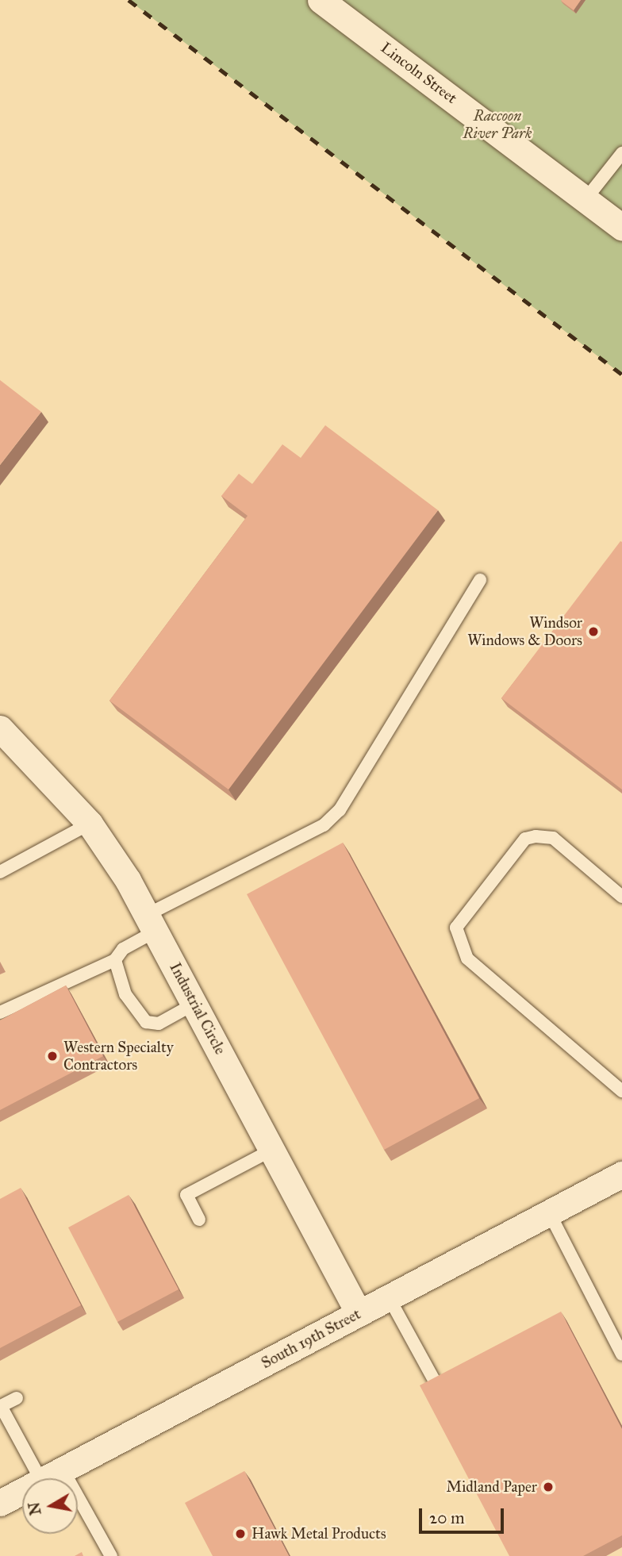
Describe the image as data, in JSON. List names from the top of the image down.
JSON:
{
  "streets": {
    "street": ["Lincoln Street", "Industrial Circle", "South 19th Street"]
  },
  "crossings": [
    ["Industrial Circle", "South 19th Street"]
  ],
  "parks": ["Raccoon River Park"],
  "places": [
    "Windsor Windows & Doors",
    "Western Specialty Contractors",
    "Midland Paper",
    "Hawk Metal Products"
  ],
  "scale_bar": "20 m",
  "north": "left"
}
